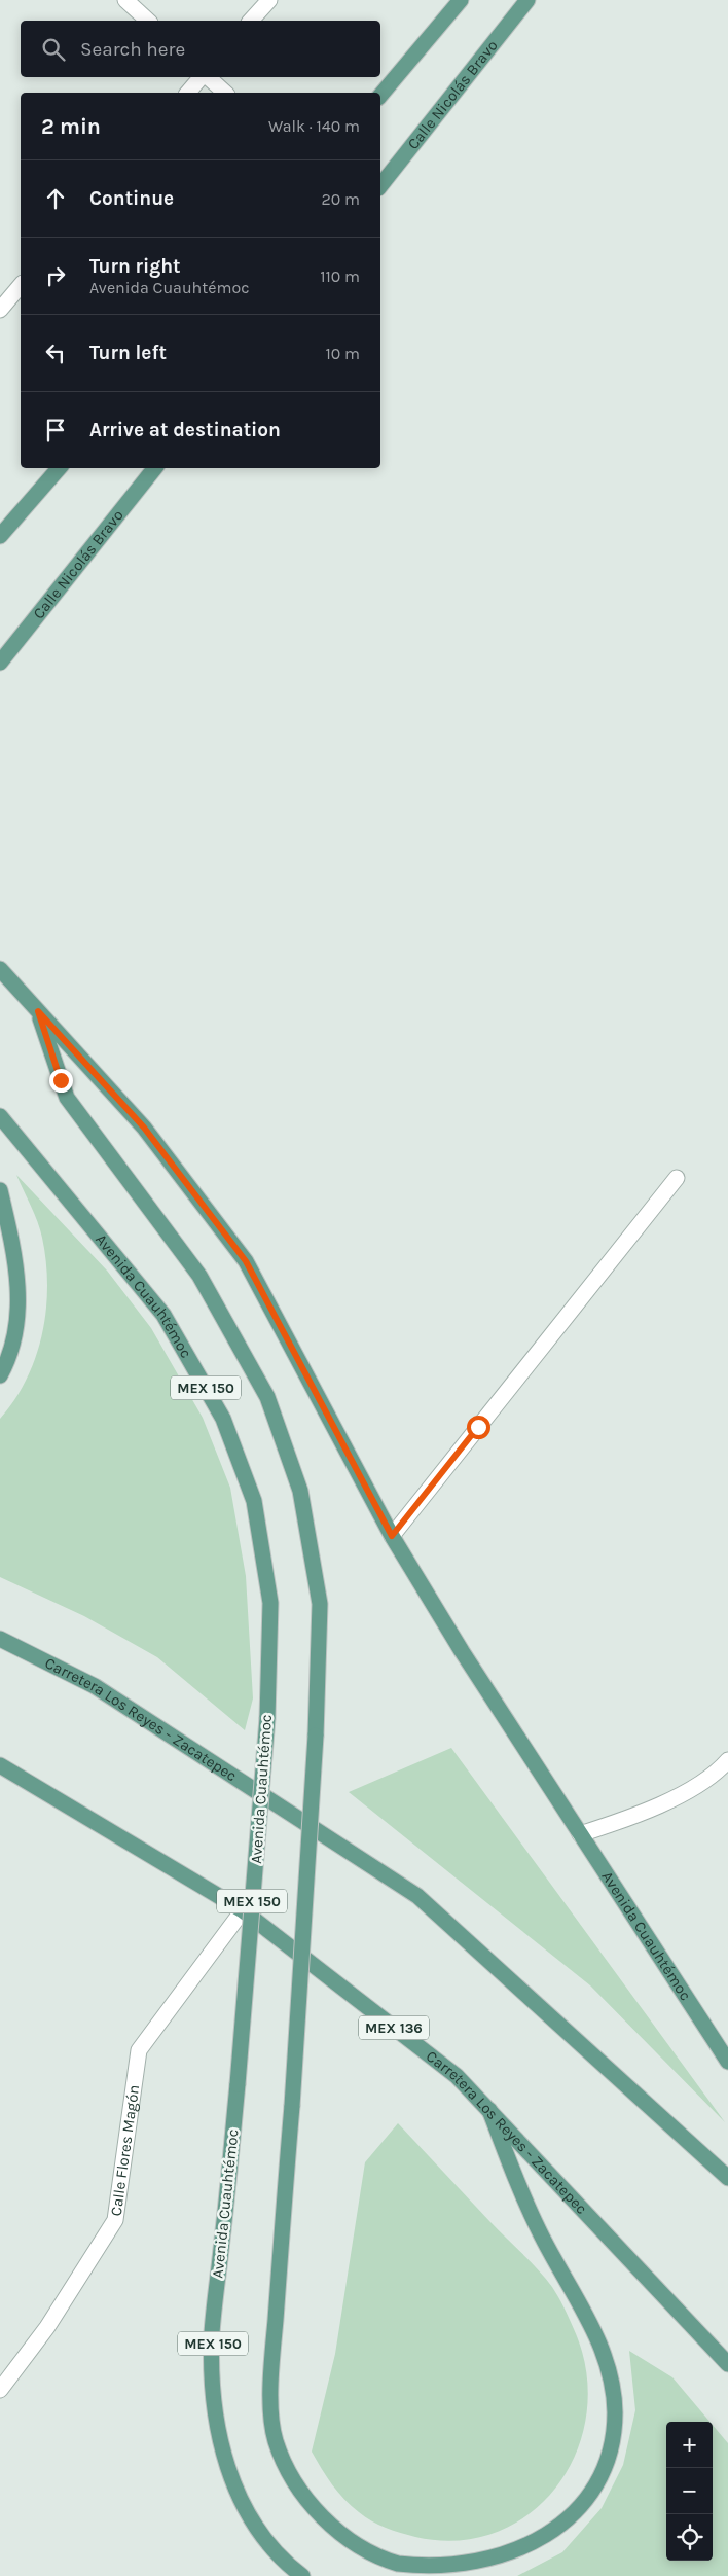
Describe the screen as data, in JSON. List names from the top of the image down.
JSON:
{
  "streets": {
    "main road": [
      "Calle Nicolás Bravo",
      "Avenida Cuauhtémoc",
      "MEX 150",
      "Carretera Los Reyes - Zacatepec",
      "MEX 136"
    ],
    "street": ["Calle Flores Magón"]
  },
  "crossings": [
    ["Carretera Los Reyes - Zacatepec", "Calle Flores Magón"]
  ],
  "page": {
    "search": "Search here",
    "heading": ["2 min", "Walk · 140 m"],
    "list": [
      ["Continue", "20 m"],
      ["Turn right", "Avenida Cuauhtémoc", "110 m"],
      ["Turn left", "10 m"],
      "Arrive at destination"
    ],
    "map_buttons": ["+", "−"]
  }
}
